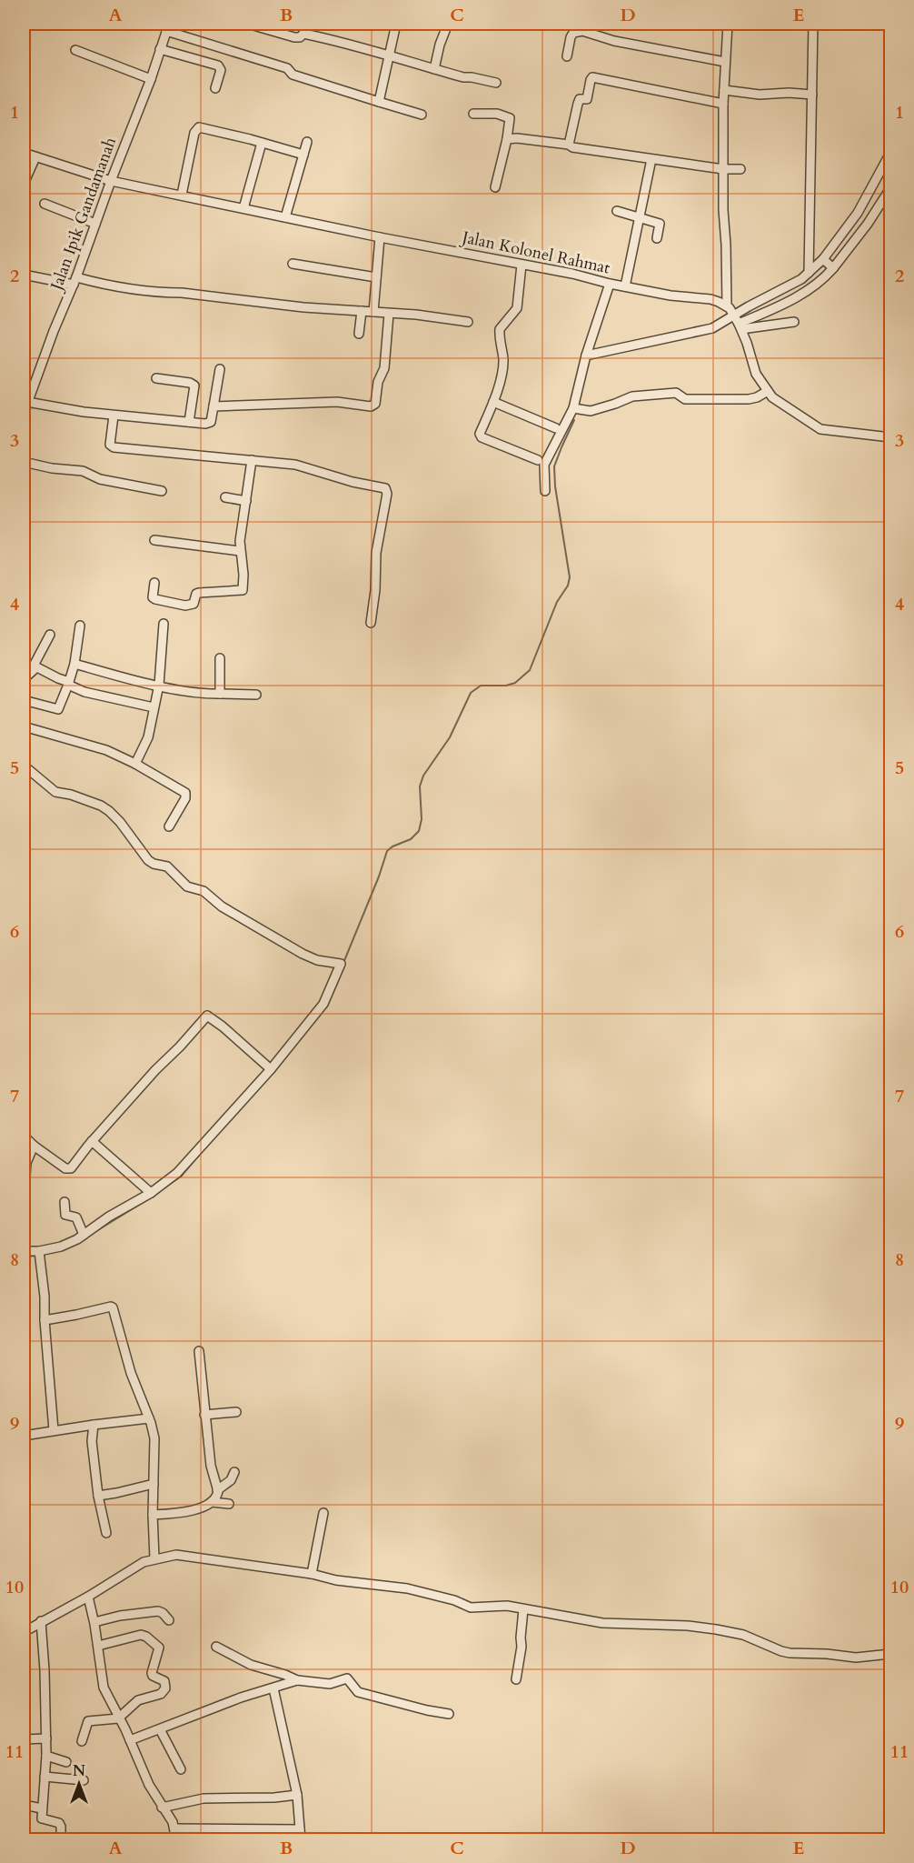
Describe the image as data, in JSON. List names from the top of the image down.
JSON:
{
  "streets": {
    "street": ["Jalan Ipik Gandamanah", "Jalan Kolonel Rahmat"]
  },
  "crossings": [
    ["Jalan Ipik Gandamanah", "Jalan Kolonel Rahmat"]
  ],
  "north": "top",
  "grid": {
    "columns": [
      "A",
      "B",
      "C",
      "D",
      "E"
    ],
    "rows": [
      "1",
      "2",
      "3",
      "4",
      "5",
      "6",
      "7",
      "8",
      "9",
      "10",
      "11"
    ]
  }
}
